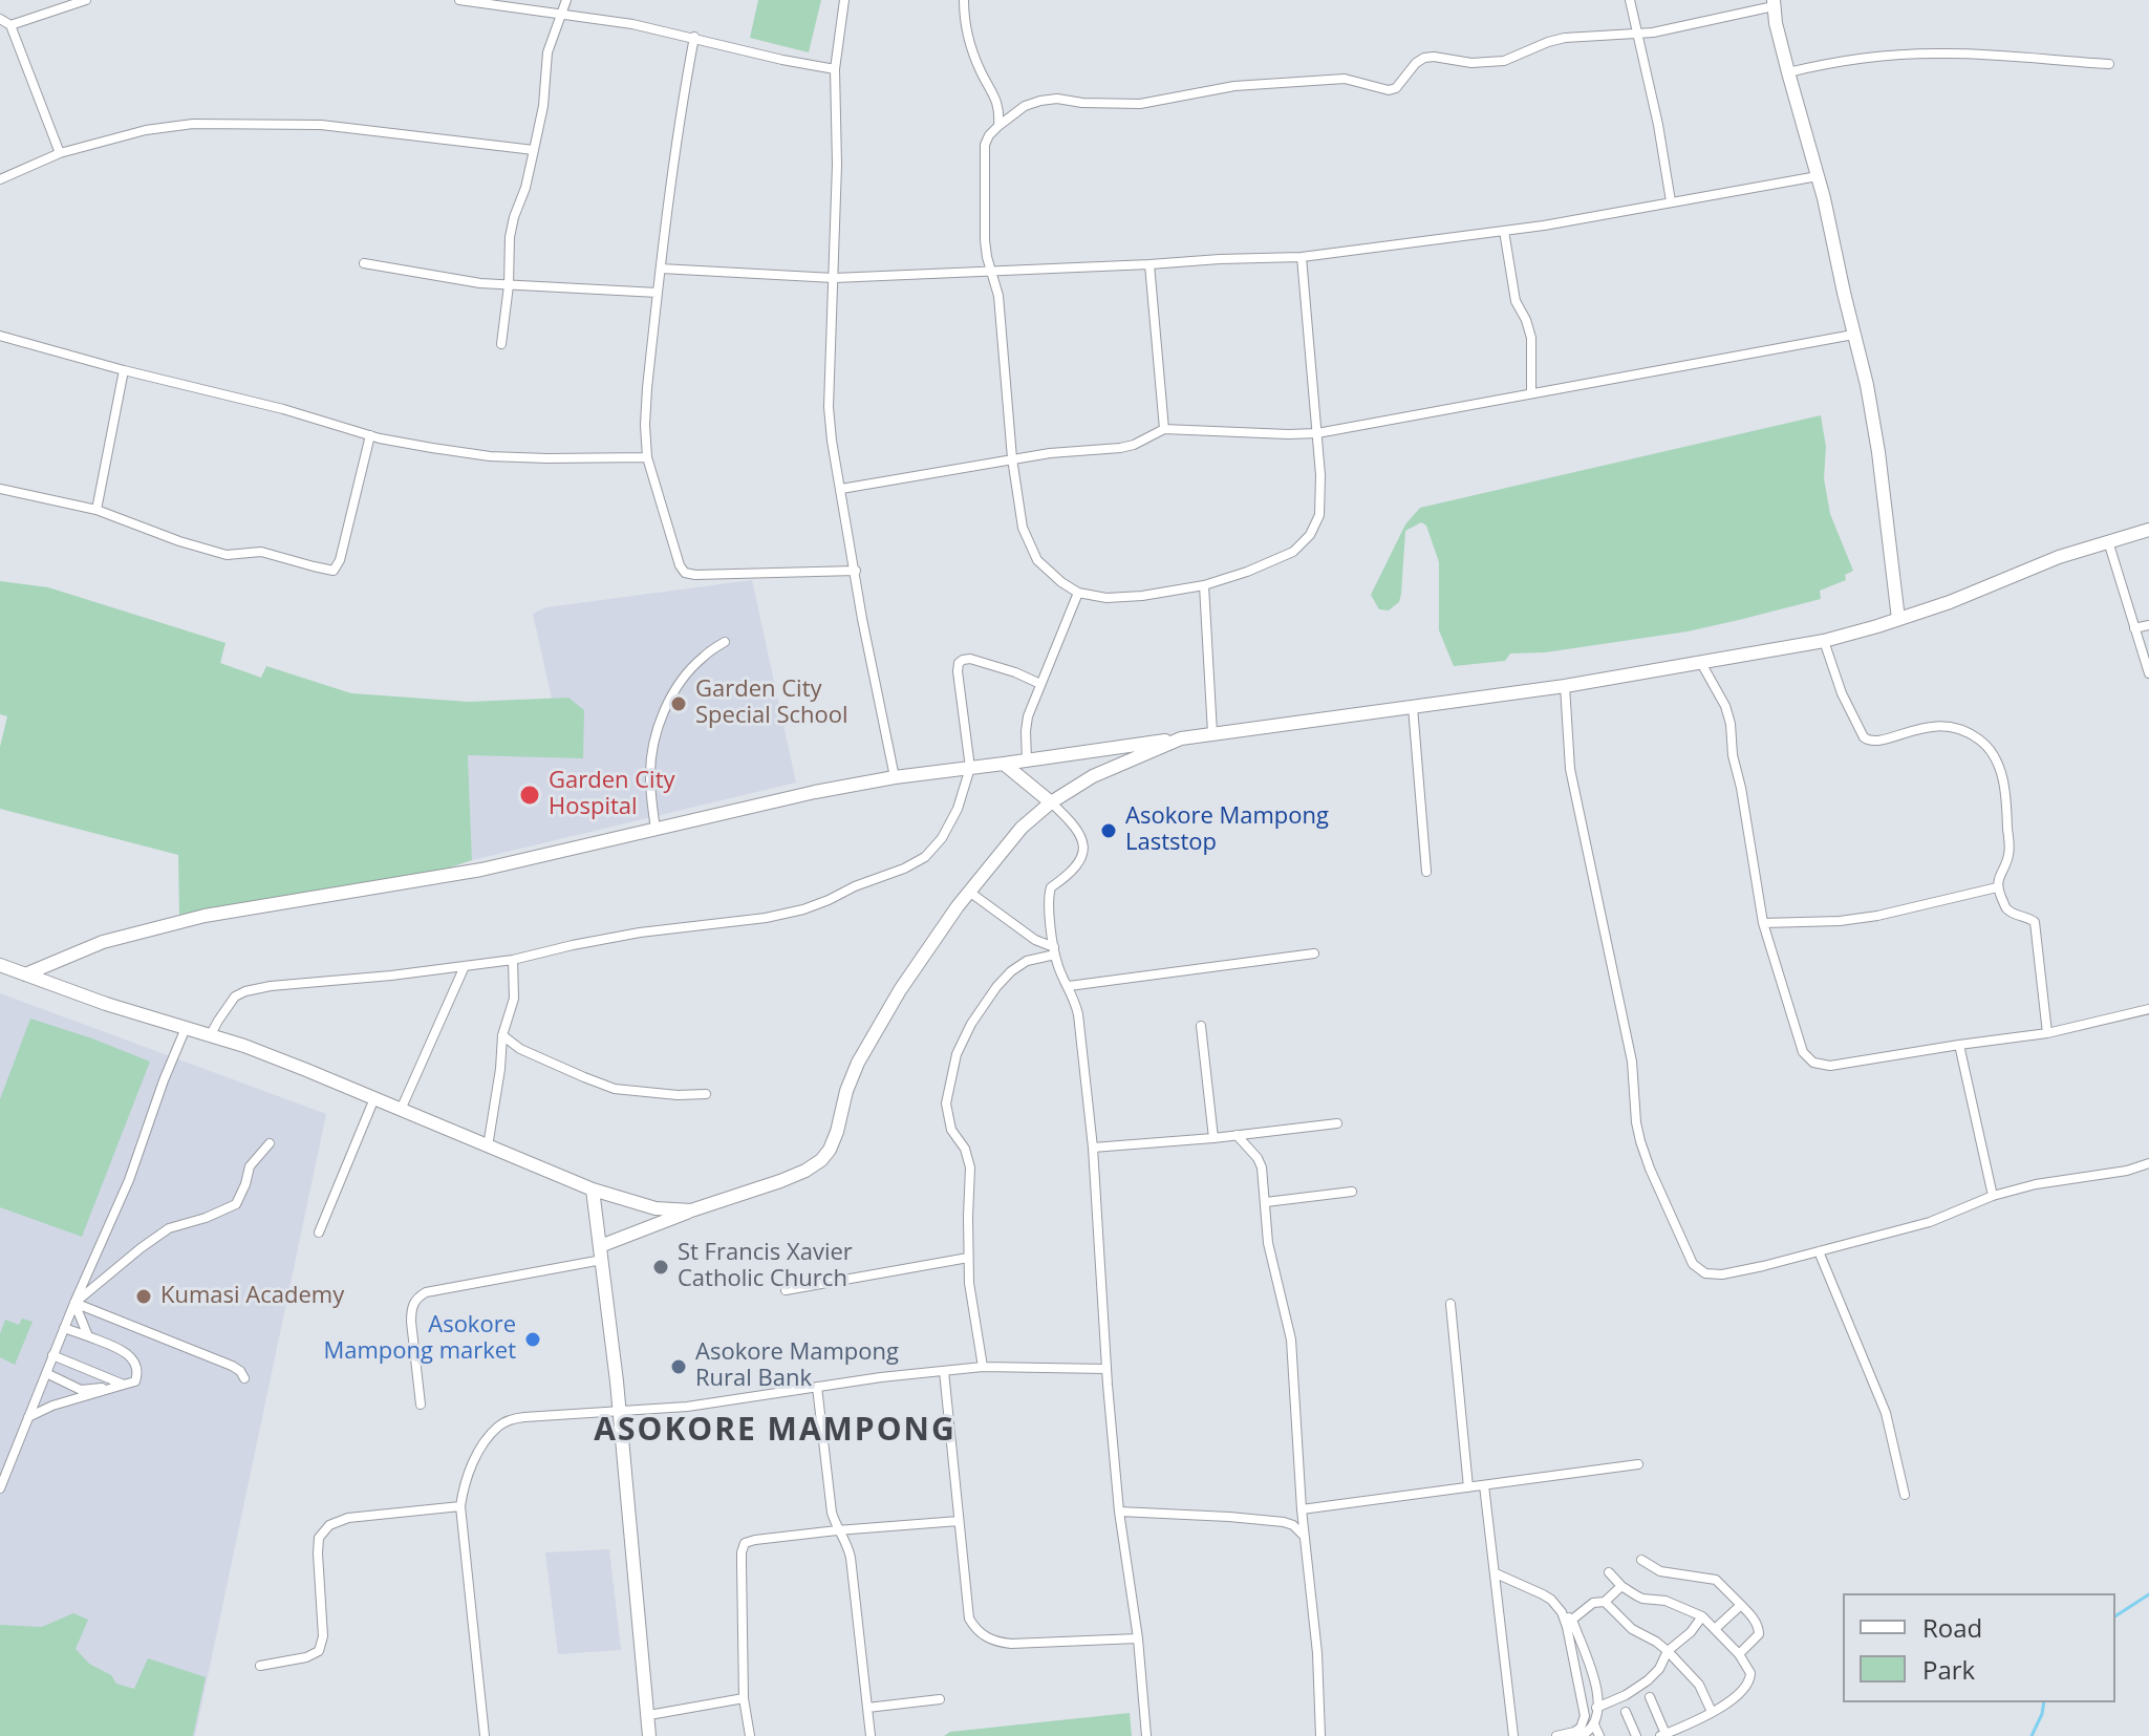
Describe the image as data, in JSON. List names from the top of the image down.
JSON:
{
  "districts": ["ASOKORE MAMPONG"],
  "places": [
    "Garden City Special School",
    "Garden City Hospital",
    "Asokore Mampong Laststop",
    "St Francis Xavier Catholic Church",
    "Kumasi Academy",
    "Asokore Mampong market",
    "Asokore Mampong Rural Bank"
  ],
  "legend": ["Road", "Park"]
}
